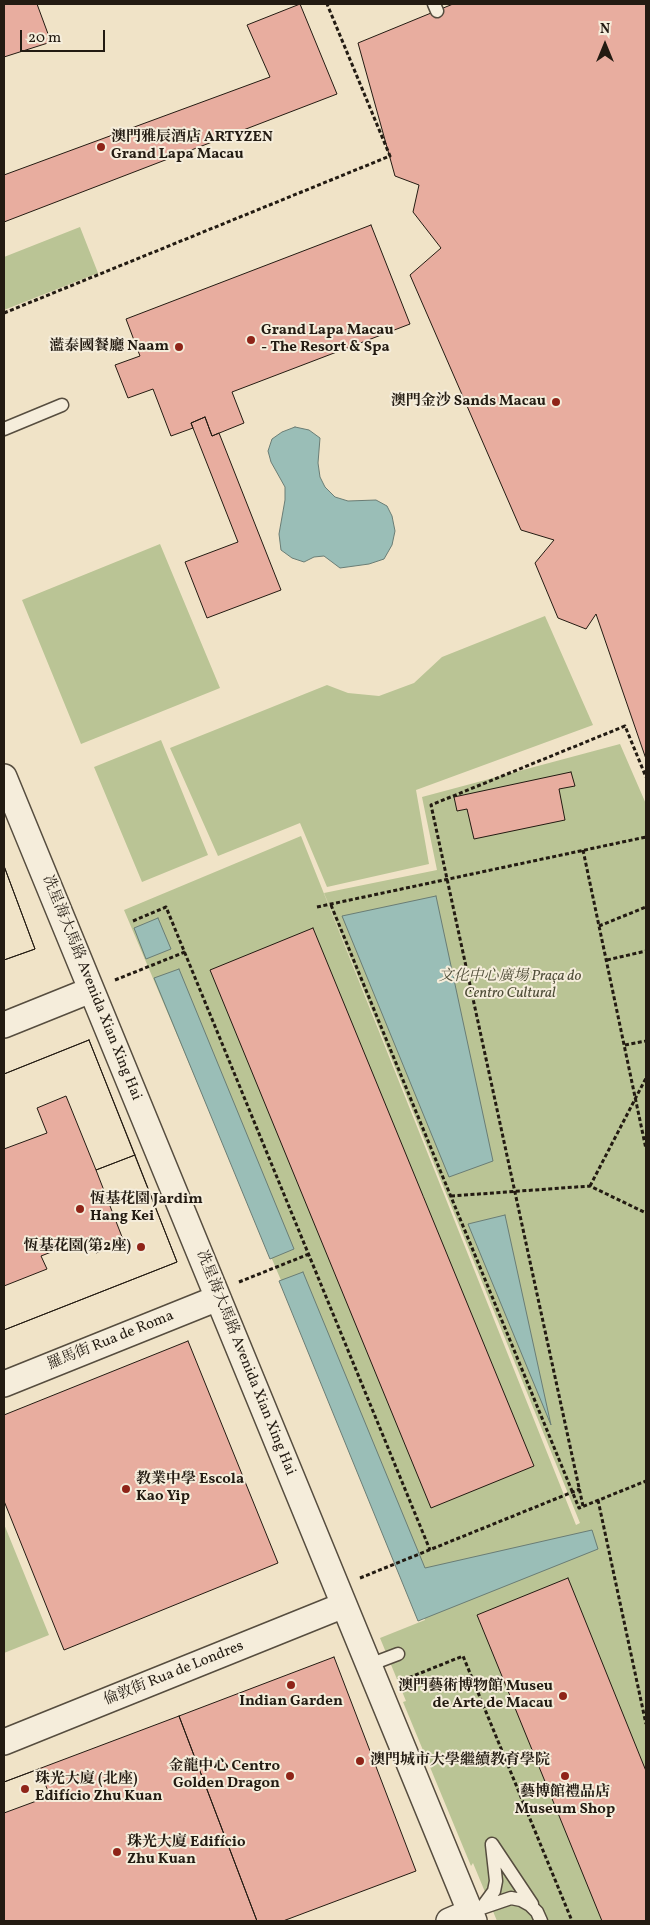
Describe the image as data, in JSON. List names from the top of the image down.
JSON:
{
  "streets": {
    "street": ["冼星海大馬路 Avenida Xian Xing Hai", "羅馬街 Rua de Roma", "倫敦街 Rua de Londres"]
  },
  "crossings": [
    ["冼星海大馬路 Avenida Xian Xing Hai", "羅馬街 Rua de Roma"],
    ["冼星海大馬路 Avenida Xian Xing Hai", "倫敦街 Rua de Londres"]
  ],
  "parks": ["文化中心廣場 Praça do Centro Cultural"],
  "places": [
    "澳門雅辰酒店 ARTYZEN Grand Lapa Macau",
    "Grand Lapa Macau - The Resort & Spa",
    "灆泰國餐廳 Naam",
    "澳門金沙 Sands Macau",
    "恆基花園 Jardim Hang Kei",
    "恆基花園(第2座)",
    "教業中學 Escola Kao Yip",
    "Indian Garden",
    "澳門藝術博物館 Museu de Arte de Macau",
    "澳門城市大學繼續教育學院",
    "金龍中心 Centro Golden Dragon",
    "藝博館禮品店 Museum Shop",
    "珠光大廈 (北座) Edifício Zhu Kuan",
    "珠光大廈 Edifício Zhu Kuan"
  ],
  "scale_bar": "20 m",
  "north": "top"
}
